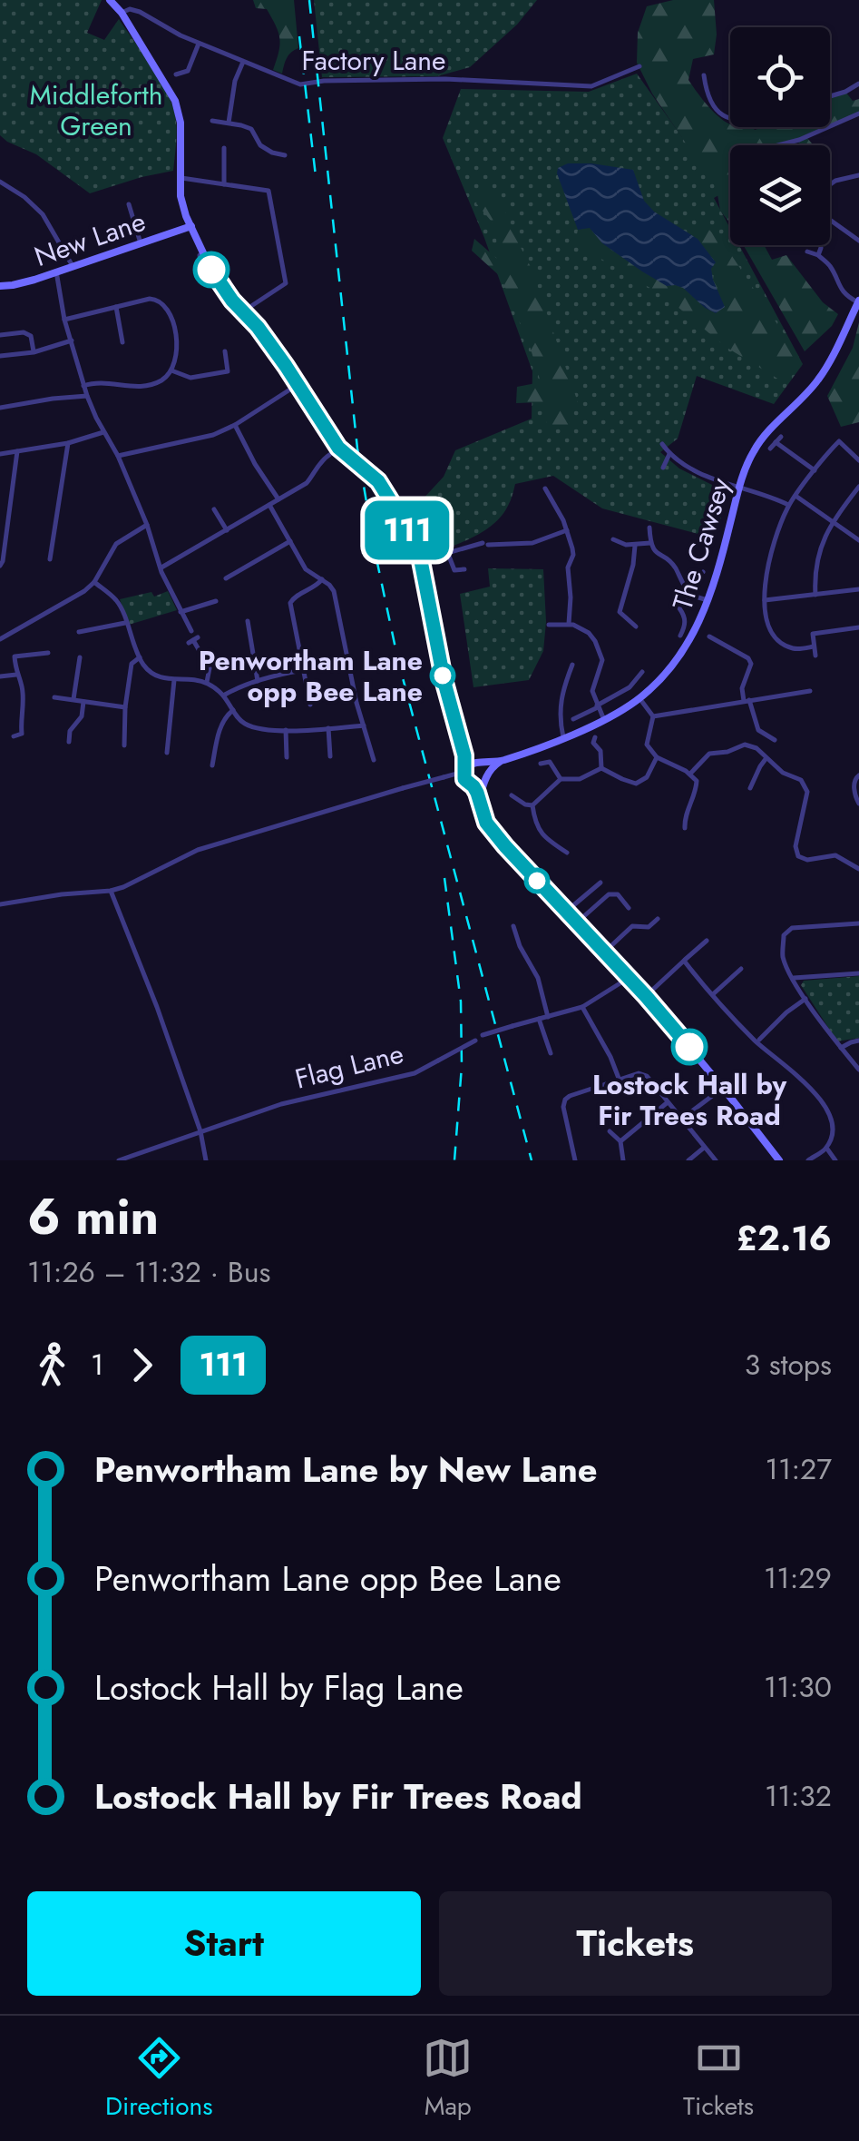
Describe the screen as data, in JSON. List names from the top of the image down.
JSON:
{
  "streets": {
    "main road": ["New Lane", "The Cawsey"],
    "street": ["Factory Lane", "Flag Lane"]
  },
  "parks": ["Middleforth Green"],
  "places": ["Penwortham Lane opp Bee Lane", "Lostock Hall by Fir Trees Road"],
  "lines": ["bus line 111"],
  "page": {
    "on_map": "111",
    "heading": ["6 min", "11:26 – 11:32 · Bus", "£2.16"],
    "legs": ["1", "111", "3 stops"],
    "list": [
      {
        "name": "Penwortham Lane by New Lane",
        "value": "11:27"
      },
      {
        "name": "Penwortham Lane opp Bee Lane",
        "value": "11:29"
      },
      {
        "name": "Lostock Hall by Flag Lane",
        "value": "11:30"
      },
      {
        "name": "Lostock Hall by Fir Trees Road",
        "value": "11:32"
      }
    ],
    "buttons": ["Start", "Tickets"],
    "tabs": ["Directions", "Map", "Tickets"]
  }
}
